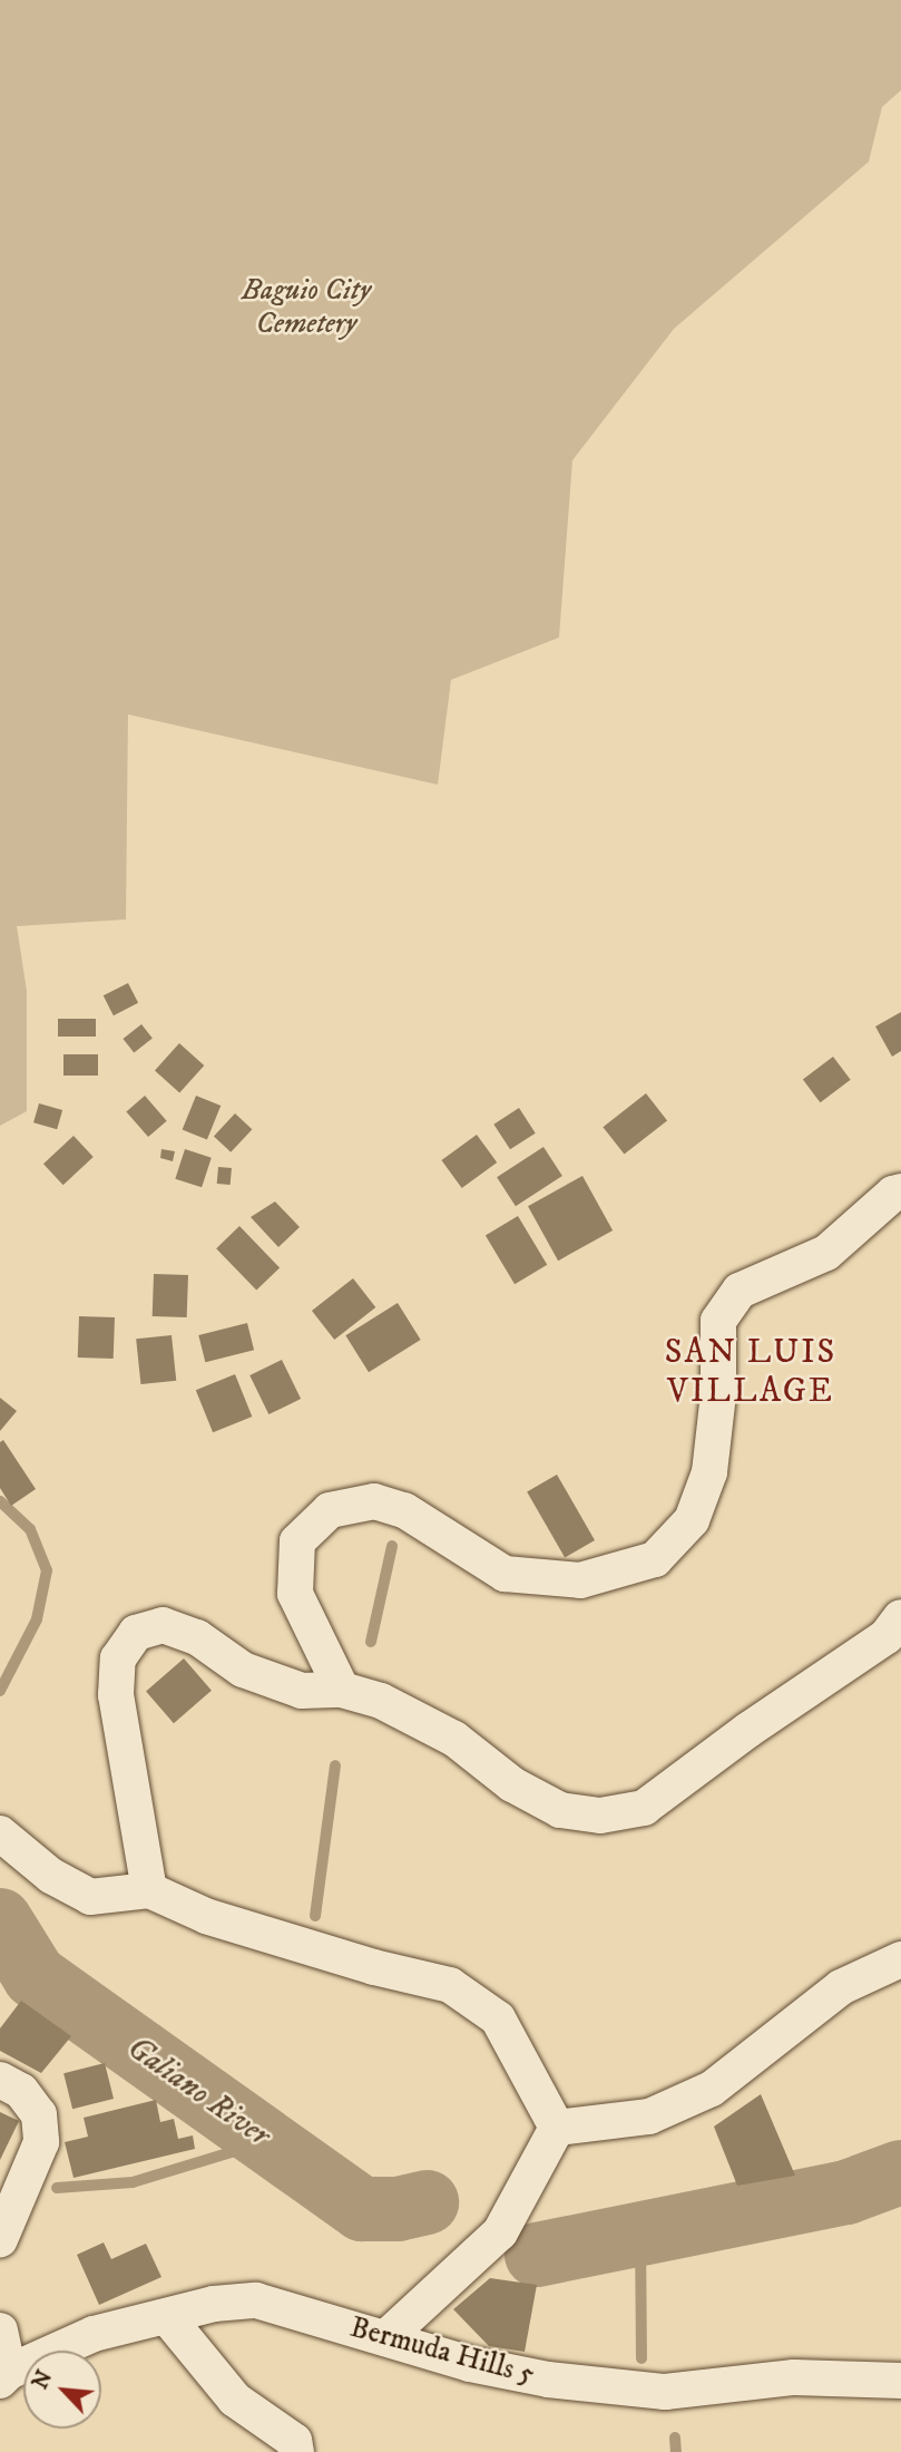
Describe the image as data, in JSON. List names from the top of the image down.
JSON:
{
  "streets": {
    "street": ["Bermuda Hills 5"]
  },
  "districts": ["SAN LUIS VILLAGE"],
  "water": ["Galiano River"],
  "parks": ["Baguio City Cemetery"],
  "north": "top left"
}
